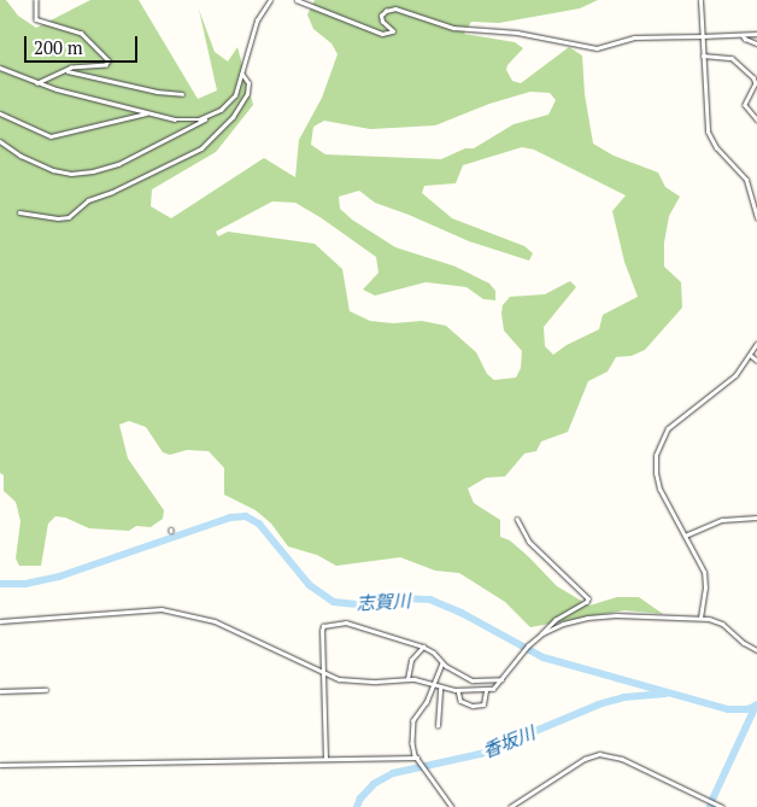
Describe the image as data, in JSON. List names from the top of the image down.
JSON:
{
  "water": ["志賀川", "香坂川"],
  "scale_bar": "200 m"
}
